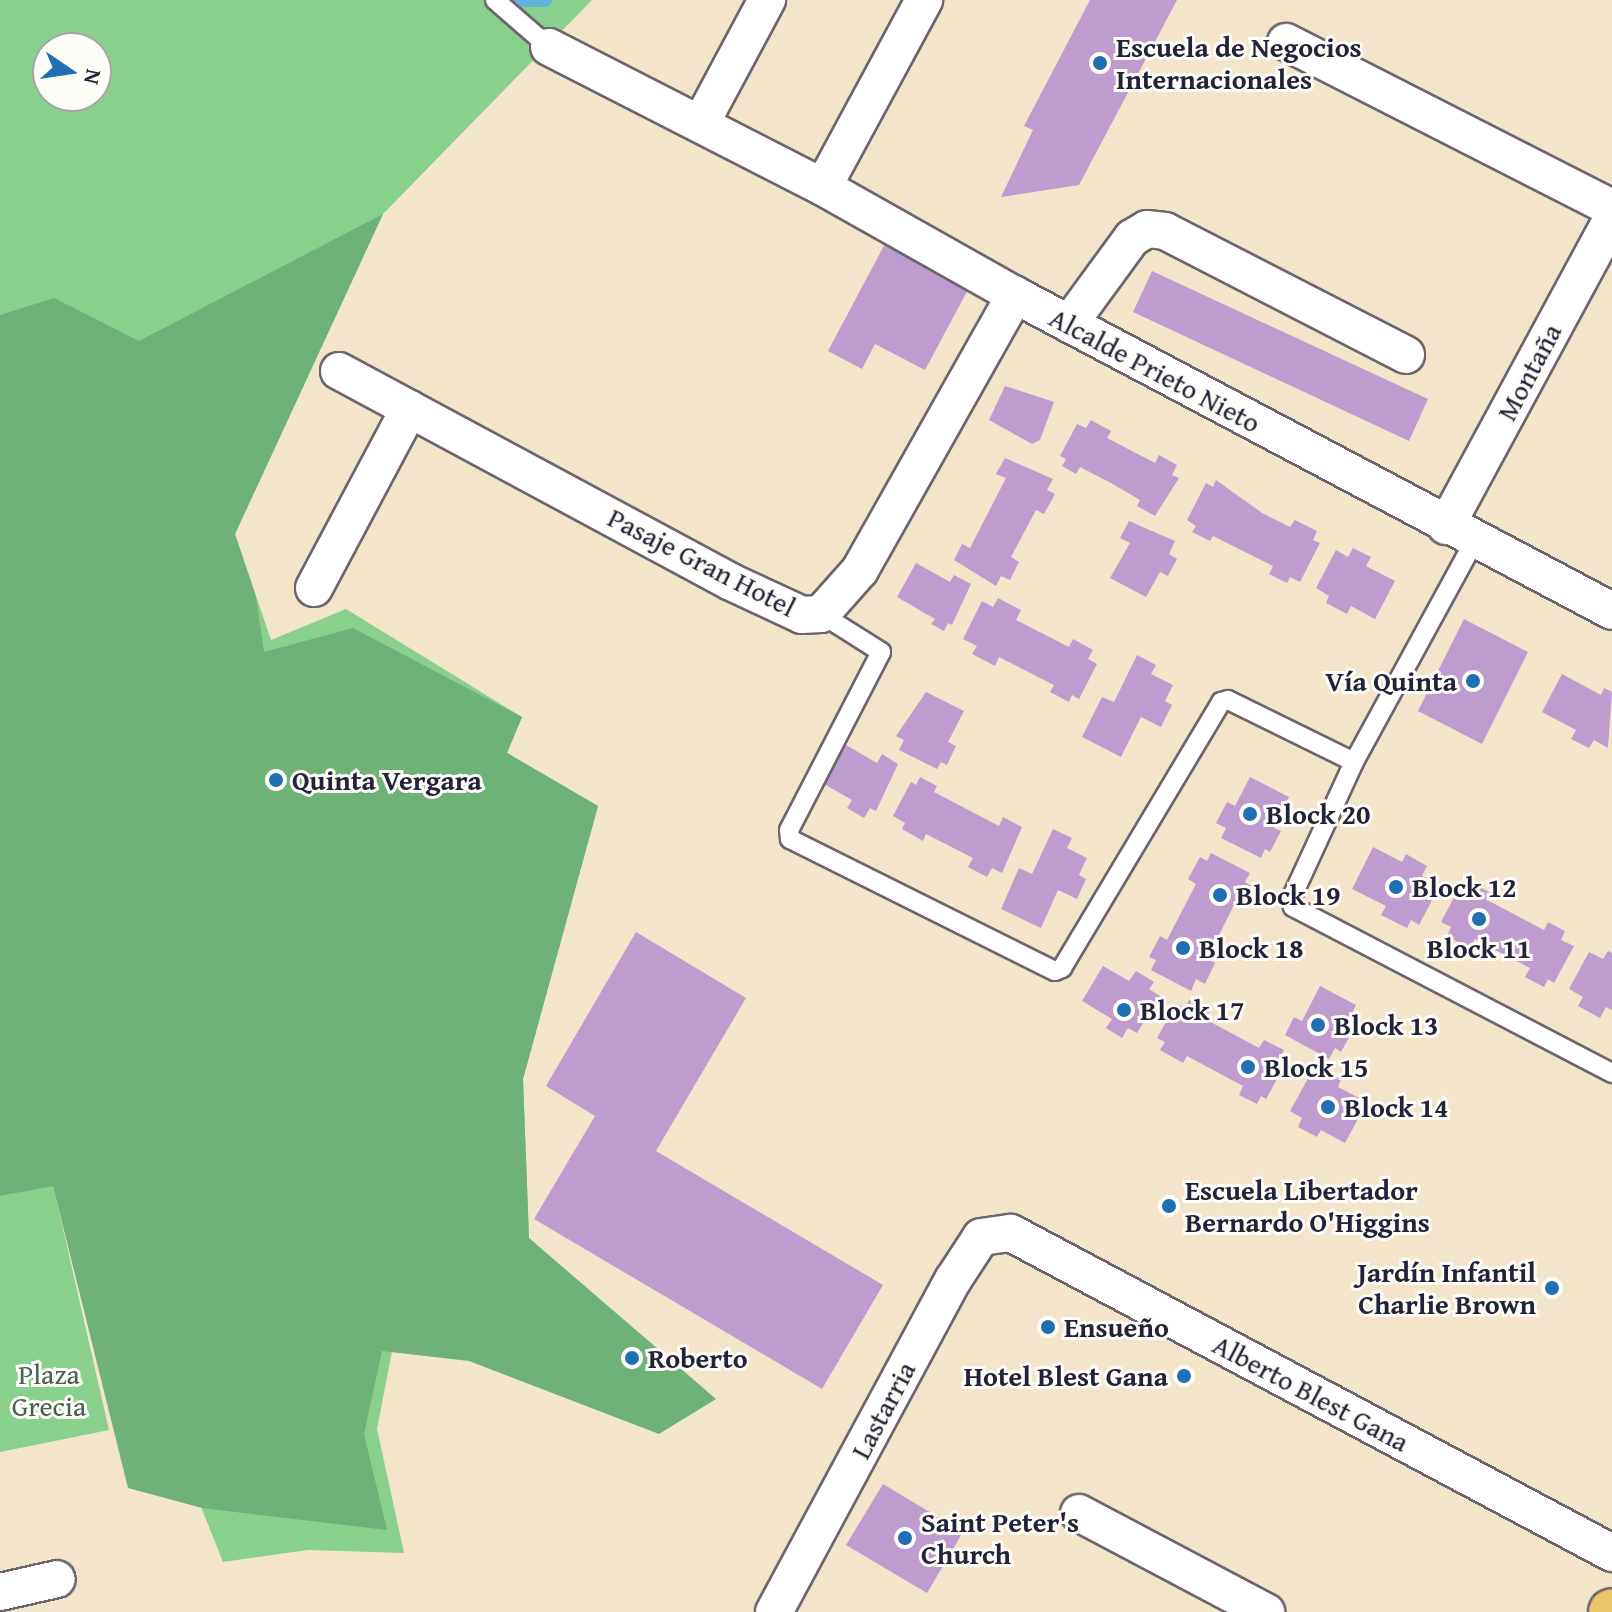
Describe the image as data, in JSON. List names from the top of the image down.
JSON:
{
  "streets": {
    "street": [
      "Alcalde Prieto Nieto",
      "Montaña",
      "Pasaje Gran Hotel",
      "Alberto Blest Gana",
      "Lastarria"
    ]
  },
  "crossings": [
    ["Alcalde Prieto Nieto", "Montaña"],
    ["Alcalde Prieto Nieto", "Pasaje Gran Hotel"],
    ["Alberto Blest Gana", "Lastarria"]
  ],
  "parks": ["Plaza Grecia"],
  "places": [
    "Escuela de Negocios Internacionales",
    "Vía Quinta",
    "Quinta Vergara",
    "Block 20",
    "Block 12",
    "Block 19",
    "Block 11",
    "Block 18",
    "Block 17",
    "Block 13",
    "Block 15",
    "Block 14",
    "Escuela Libertador Bernardo O'Higgins",
    "Jardín Infantil Charlie Brown",
    "Ensueño",
    "Roberto",
    "Hotel Blest Gana",
    "Saint Peter's Church"
  ],
  "north": "right"
}
